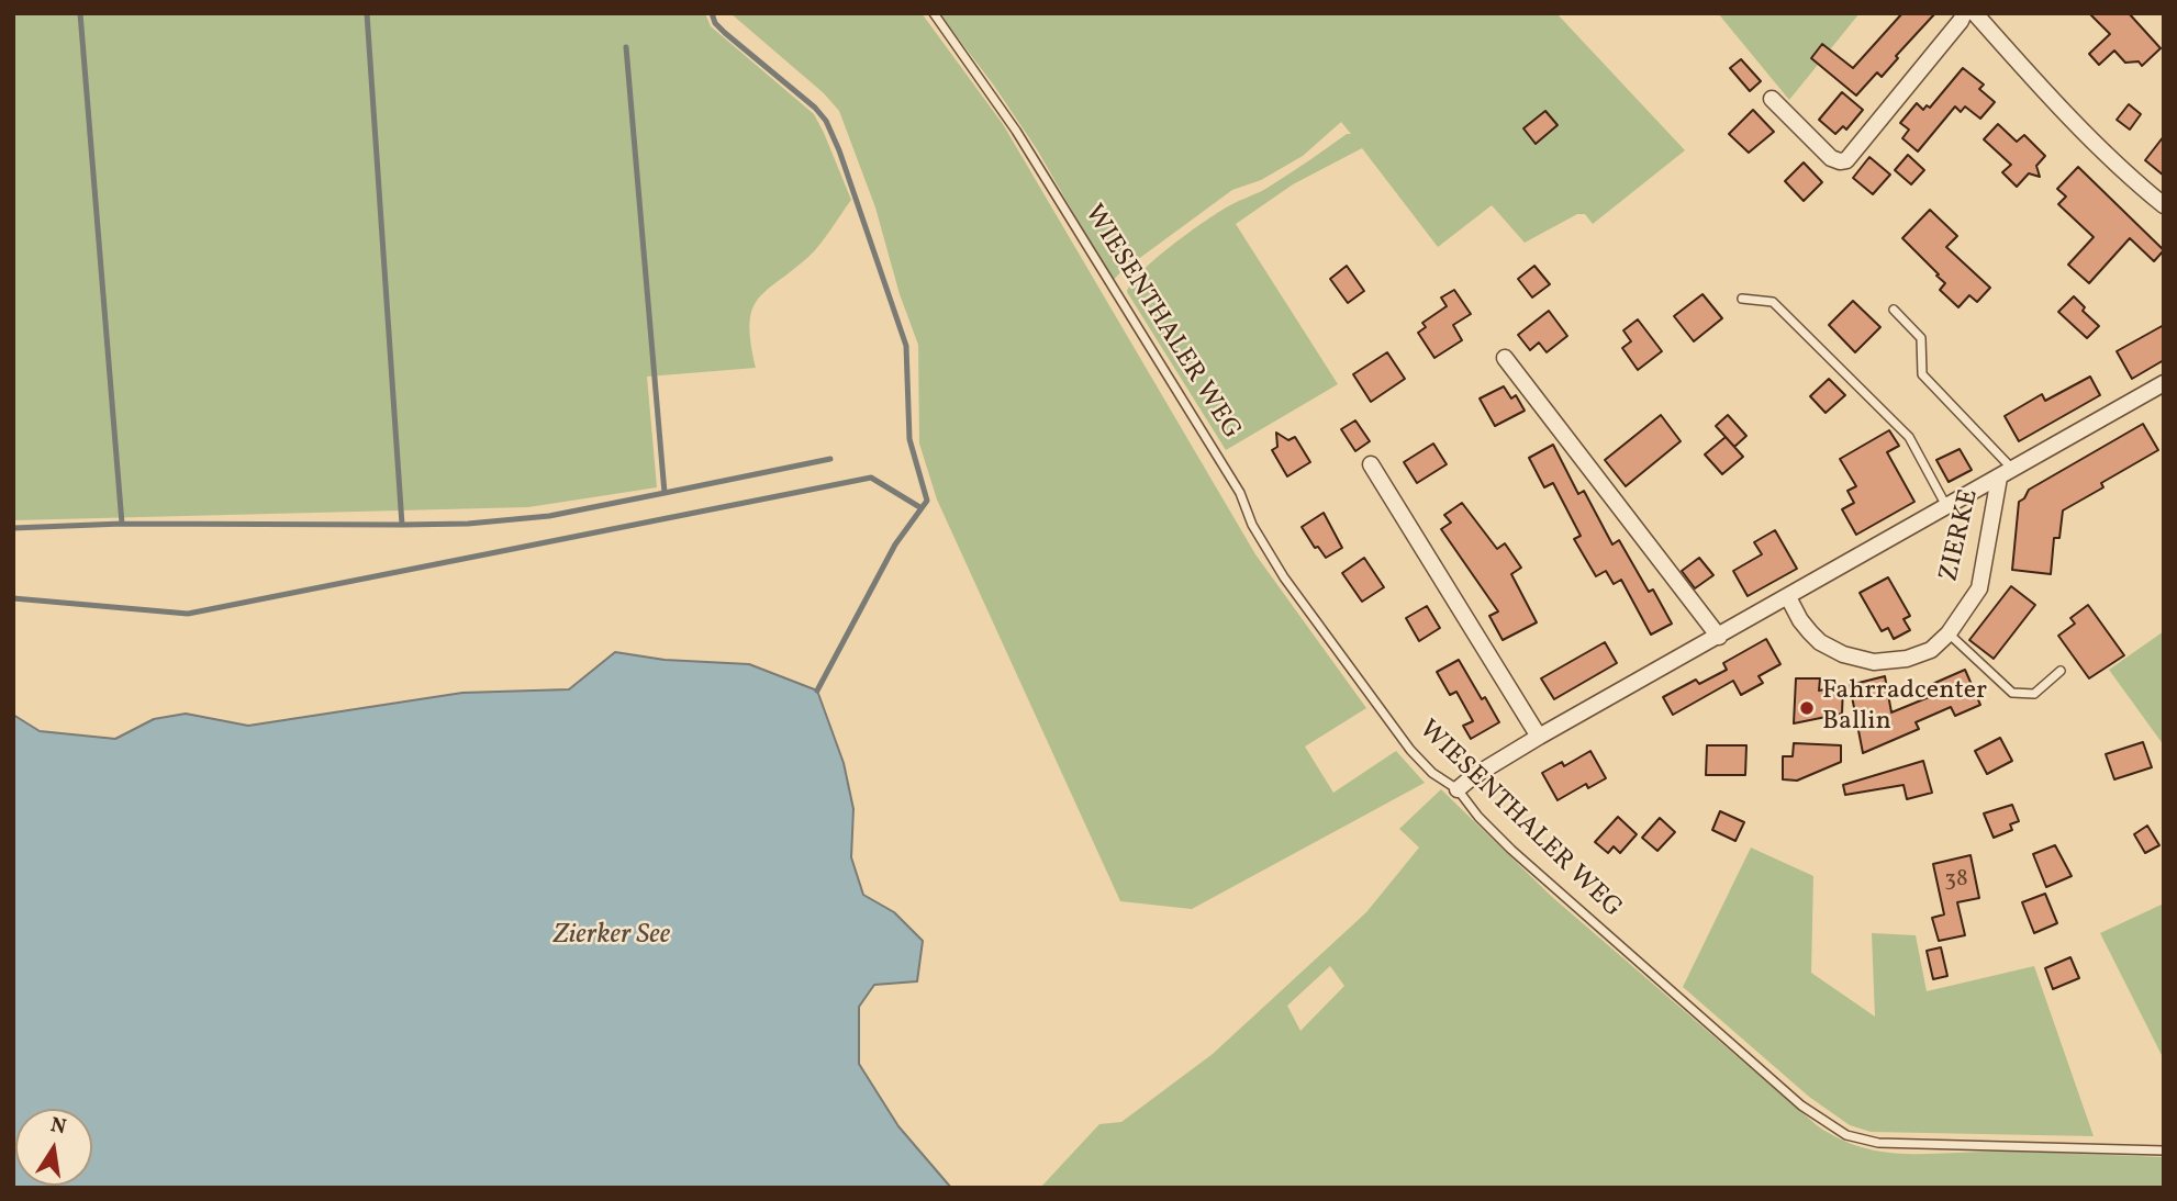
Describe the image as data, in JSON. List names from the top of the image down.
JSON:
{
  "streets": {
    "street": ["ZIERKE"],
    "lane": ["WIESENTHALER WEG"]
  },
  "crossings": [
    ["WIESENTHALER WEG", "ZIERKE"]
  ],
  "water": ["Zierker See"],
  "places": ["Fahrradcenter Ballin"],
  "house_numbers": ["38"],
  "north": "top"
}
